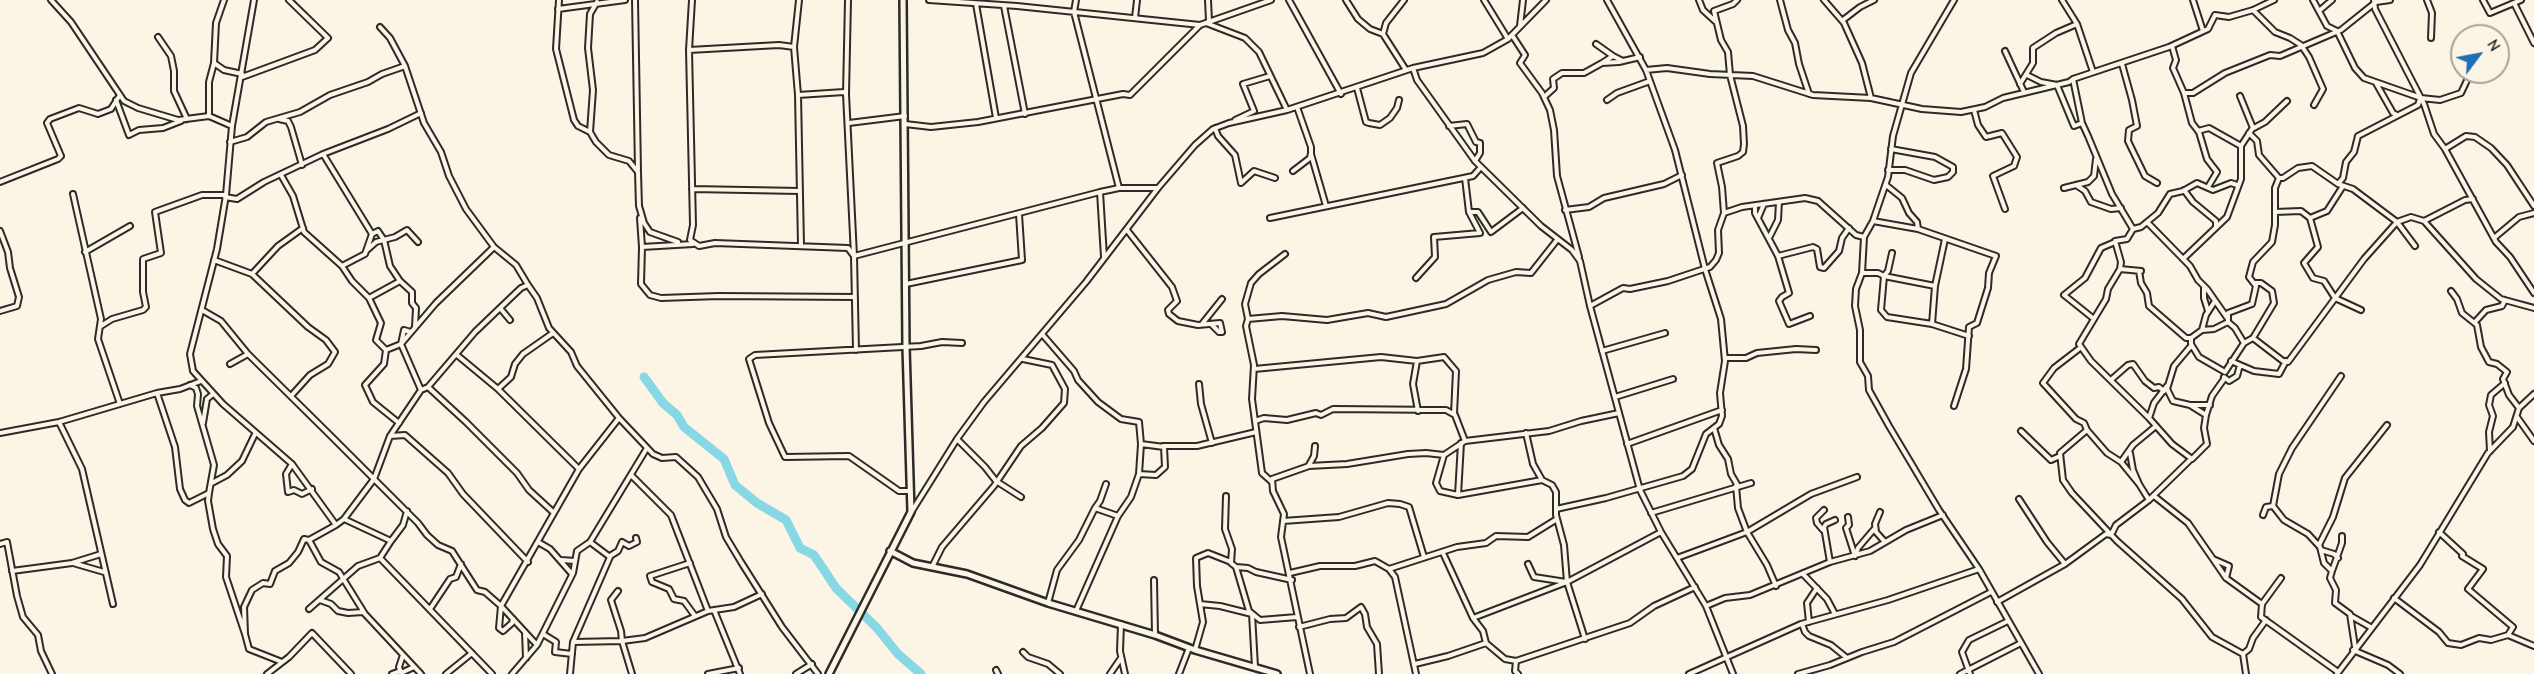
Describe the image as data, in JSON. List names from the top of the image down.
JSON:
{
  "north": "top right"
}
